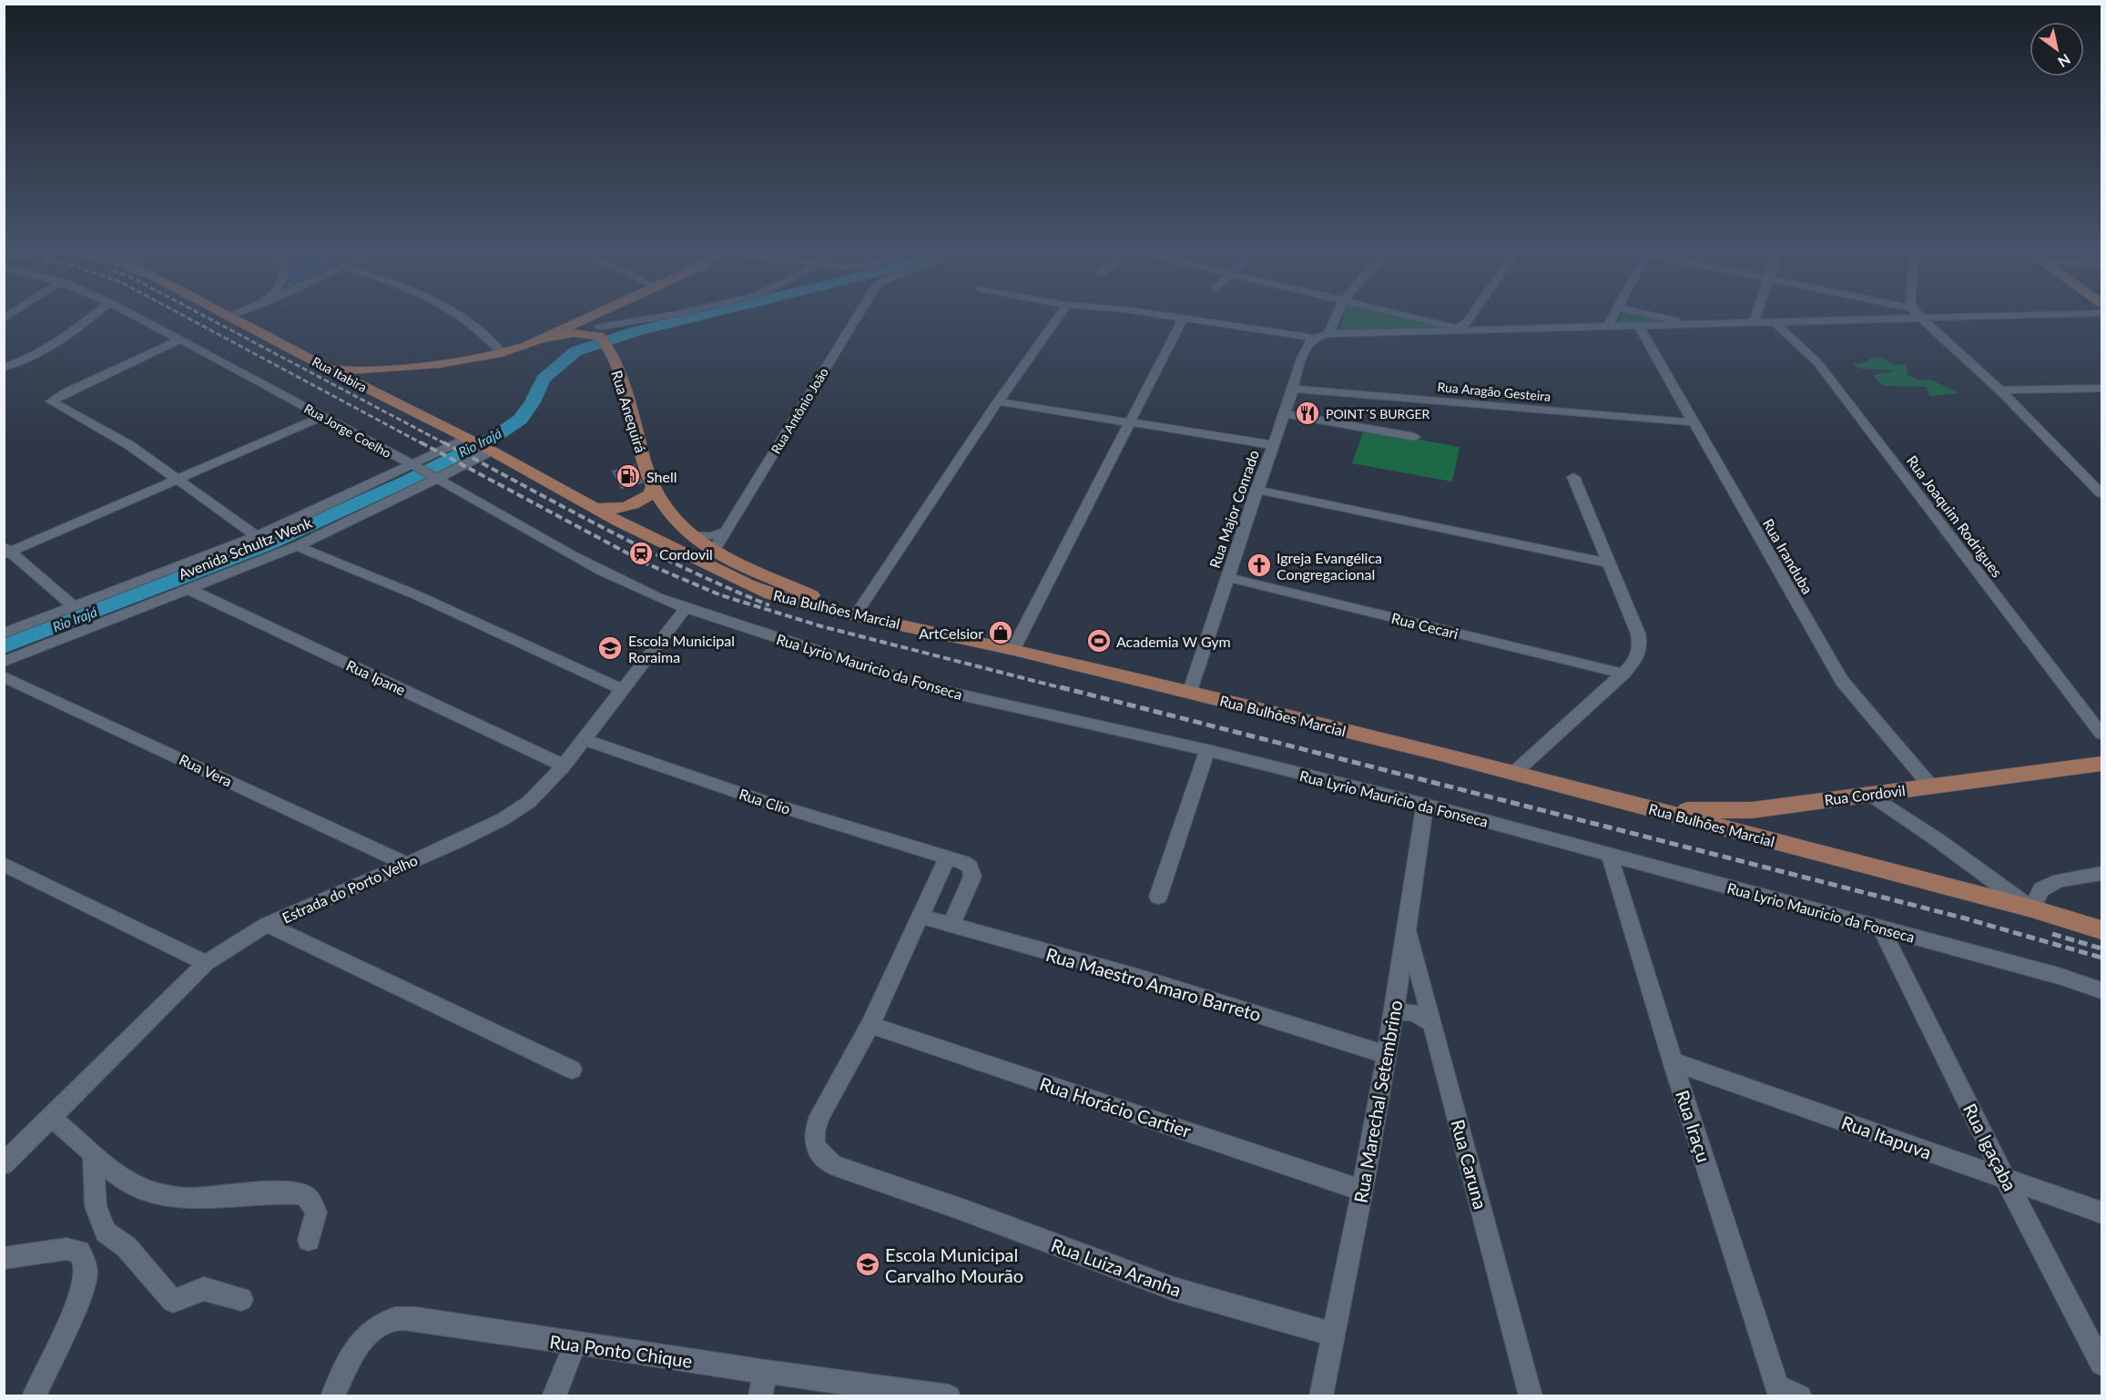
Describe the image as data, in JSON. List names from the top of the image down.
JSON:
{
  "streets": {
    "main road": [
      "Rua Itabira",
      "Rua Anequirá",
      "Rua Bulhões Marcial",
      "Rua Cordovil"
    ],
    "street": [
      "Rua Aragão Gesteira",
      "Rua Antônio João",
      "Rua Jorge Coelho",
      "Rua Major Conrado",
      "Rua Joaquim Rodrigues",
      "Avenida Schultz Wenk",
      "Rua Iranduba",
      "Rua Cecari",
      "Rua Lyrio Mauricio da Fonseca",
      "Rua Ipane",
      "Rua Vera",
      "Rua Clio",
      "Estrada do Porto Velho",
      "Rua Maestro Amaro Barreto",
      "Rua Marechal Setembrino",
      "Rua Horácio Cartier",
      "Rua Iraçu",
      "Rua Itapuva",
      "Rua Igaçaba",
      "Rua Caruna",
      "Rua Luiza Aranha",
      "Rua Ponto Chique"
    ]
  },
  "crossings": [
    ["Rua Itabira", "Avenida Schultz Wenk"],
    ["Rua Itabira", "Rua Bulhões Marcial"],
    ["Rua Aragão Gesteira", "Rua Major Conrado"],
    ["Rua Aragão Gesteira", "Rua Iranduba"],
    ["Rua Antônio João", "Rua Anequirá"],
    ["Rua Anequirá", "Rua Bulhões Marcial"],
    ["Rua Jorge Coelho", "Avenida Schultz Wenk"],
    ["Rua Jorge Coelho", "Rua Lyrio Mauricio da Fonseca"],
    ["Rua Jorge Coelho", "Estrada do Porto Velho"],
    ["Rua Major Conrado", "Rua Bulhões Marcial"],
    ["Rua Major Conrado", "Rua Cecari"],
    ["Avenida Schultz Wenk", "Rua Bulhões Marcial"],
    ["Avenida Schultz Wenk", "Rua Ipane"],
    ["Rua Iranduba", "Rua Cordovil"],
    ["Rua Bulhões Marcial", "Rua Cordovil"],
    ["Rua Lyrio Mauricio da Fonseca", "Estrada do Porto Velho"],
    ["Rua Lyrio Mauricio da Fonseca", "Rua Marechal Setembrino"],
    ["Rua Lyrio Mauricio da Fonseca", "Rua Iraçu"],
    ["Rua Lyrio Mauricio da Fonseca", "Rua Igaçaba"],
    ["Rua Ipane", "Estrada do Porto Velho"],
    ["Rua Vera", "Estrada do Porto Velho"],
    ["Rua Clio", "Estrada do Porto Velho"],
    ["Rua Clio", "Rua Maestro Amaro Barreto"],
    ["Rua Maestro Amaro Barreto", "Rua Marechal Setembrino"],
    ["Rua Marechal Setembrino", "Rua Horácio Cartier"],
    ["Rua Marechal Setembrino", "Rua Caruna"],
    ["Rua Marechal Setembrino", "Rua Luiza Aranha"],
    ["Rua Horácio Cartier", "Rua Luiza Aranha"],
    ["Rua Iraçu", "Rua Itapuva"],
    ["Rua Itapuva", "Rua Igaçaba"]
  ],
  "water": ["Rio Irajá"],
  "places": {
    "restaurant": ["POINT´S BURGER"],
    "fuel station": ["Shell"],
    "station": ["Cordovil"],
    "church": ["Igreja Evangélica Congregacional"],
    "shop": ["ArtCelsior"],
    "sports": ["Academia W Gym"],
    "school or university": ["Escola Municipal Roraima", "Escola Municipal Carvalho Mourão"]
  },
  "north": "bottom right"
}
